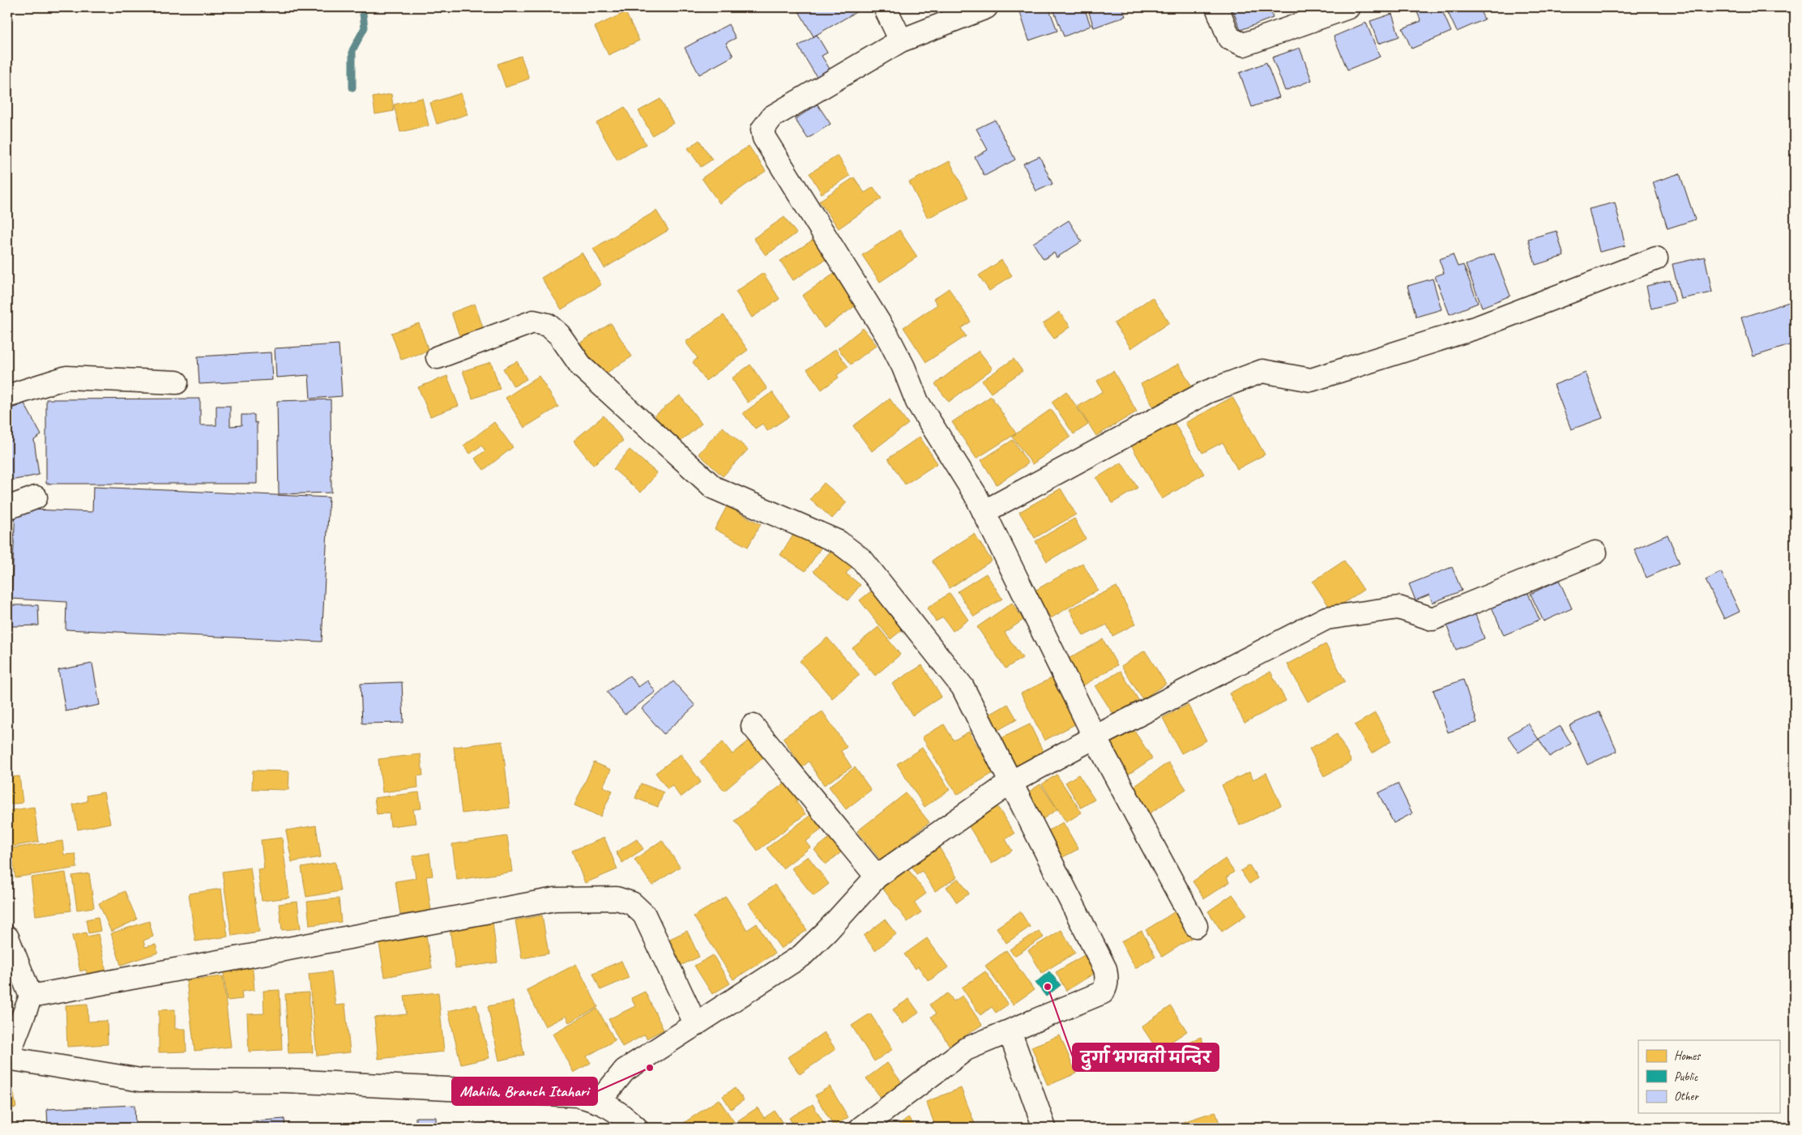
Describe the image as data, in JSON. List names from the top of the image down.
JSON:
{
  "places": ["दुर्गा भगवती मन्दिर", "Mahila, Branch Itahari"],
  "legend": ["Homes", "Public", "Other"]
}
